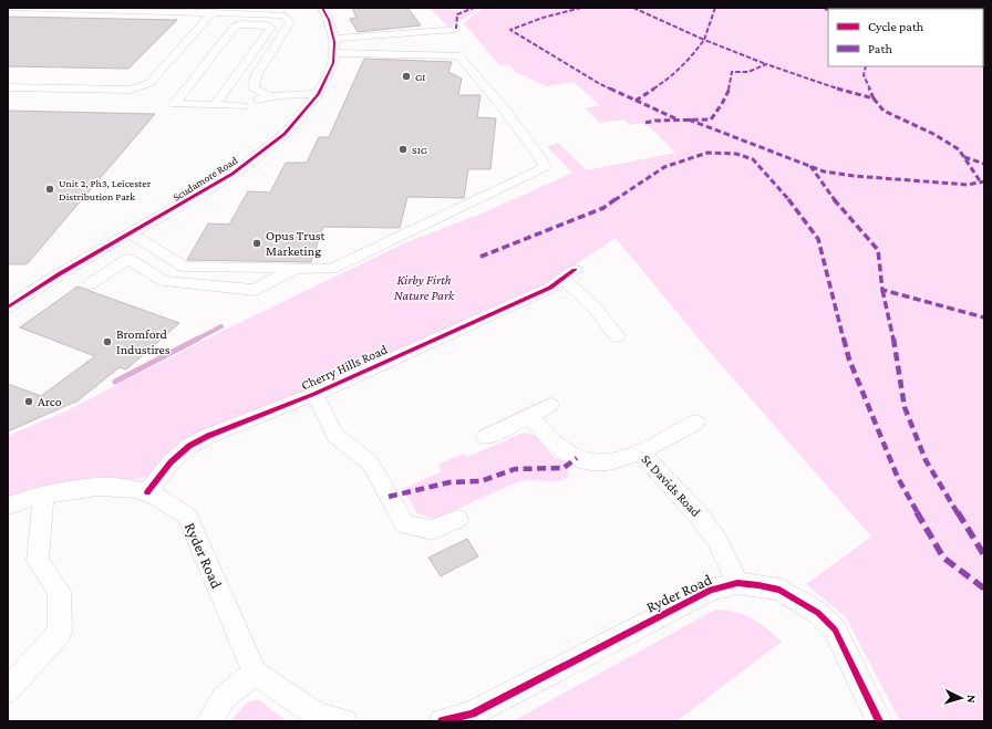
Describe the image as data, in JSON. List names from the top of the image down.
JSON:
{
  "streets": {
    "street": [
      "Scudamore Road",
      "Cherry Hills Road",
      "St Davids Road",
      "Ryder Road"
    ]
  },
  "crossings": [
    ["Cherry Hills Road", "Ryder Road"],
    ["St Davids Road", "Ryder Road"]
  ],
  "parks": ["Kirby Firth Nature Park"],
  "places": [
    "GI",
    "SIG",
    "Unit 2, Ph3, Leicester Distribution Park",
    "Opus Trust Marketing",
    "Bromford Industires",
    "Arco"
  ],
  "legend": ["Cycle path", "Path"],
  "north": "right"
}
